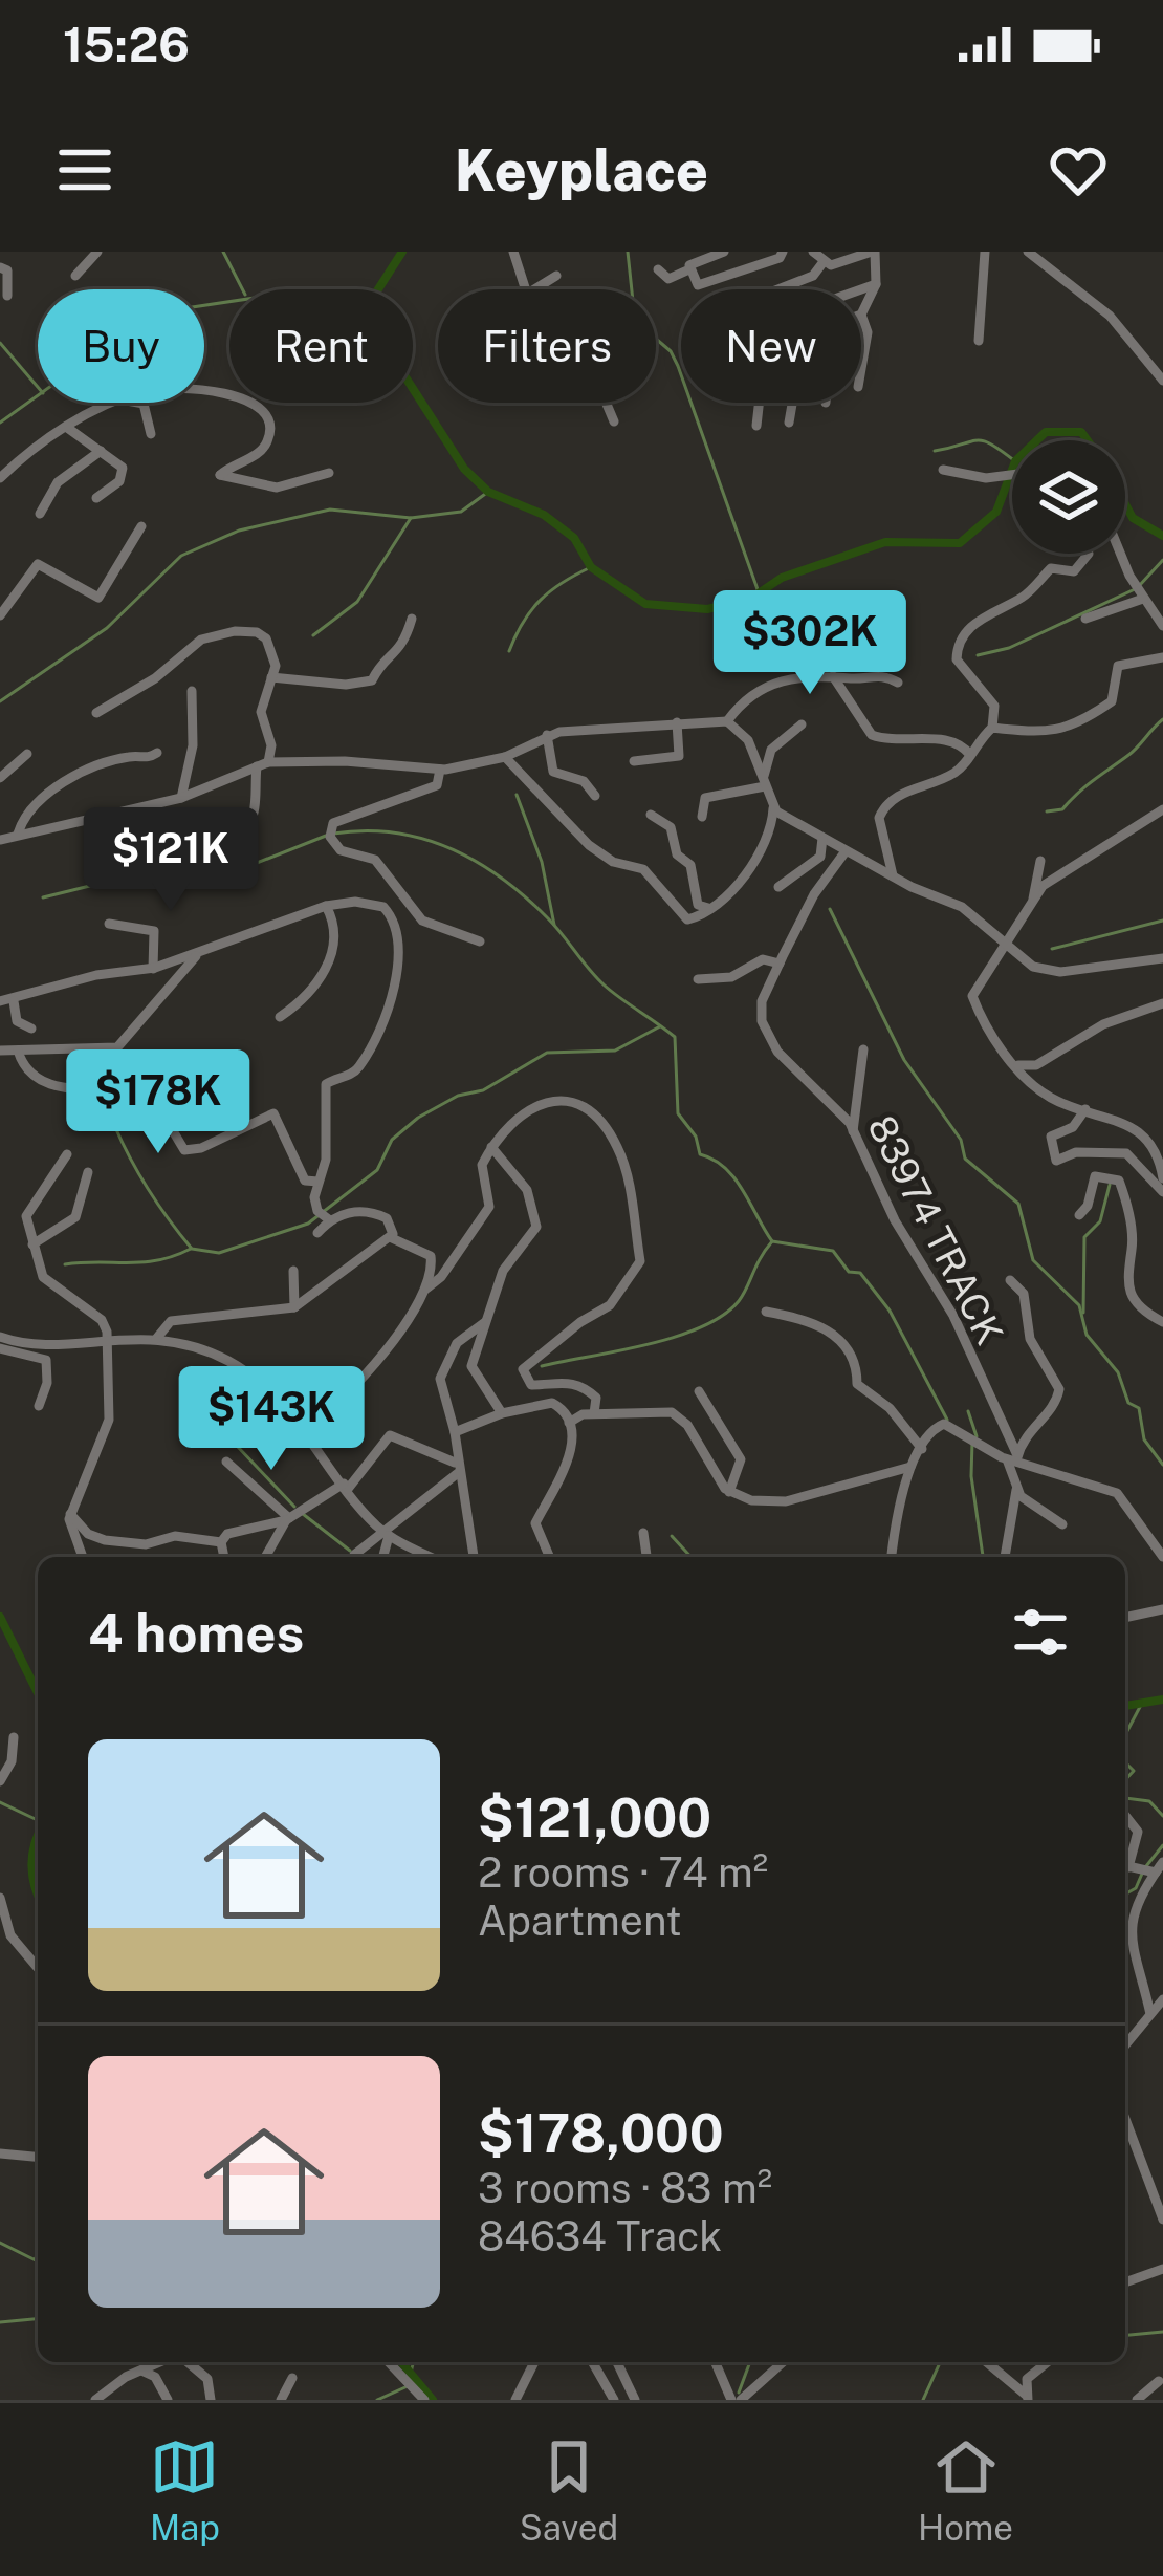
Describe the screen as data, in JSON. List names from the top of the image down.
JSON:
{
  "streets": {
    "street": ["83974 TRACK"]
  },
  "page": {
    "status": "15:26",
    "header": "Keyplace",
    "chip": [
      "Buy",
      "Rent",
      "Filters",
      "New"
    ],
    "price": [
      "$302K",
      "$121K",
      "$178K",
      "$143K"
    ],
    "heading": "4 homes",
    "list": [
      {
        "name": "$121,000",
        "note": "2 rooms · 74 m² · Apartment"
      },
      {
        "name": "$178,000",
        "note": "3 rooms · 83 m² · 84634 Track"
      }
    ],
    "tabs": ["Map", "Saved", "Home"]
  }
}
